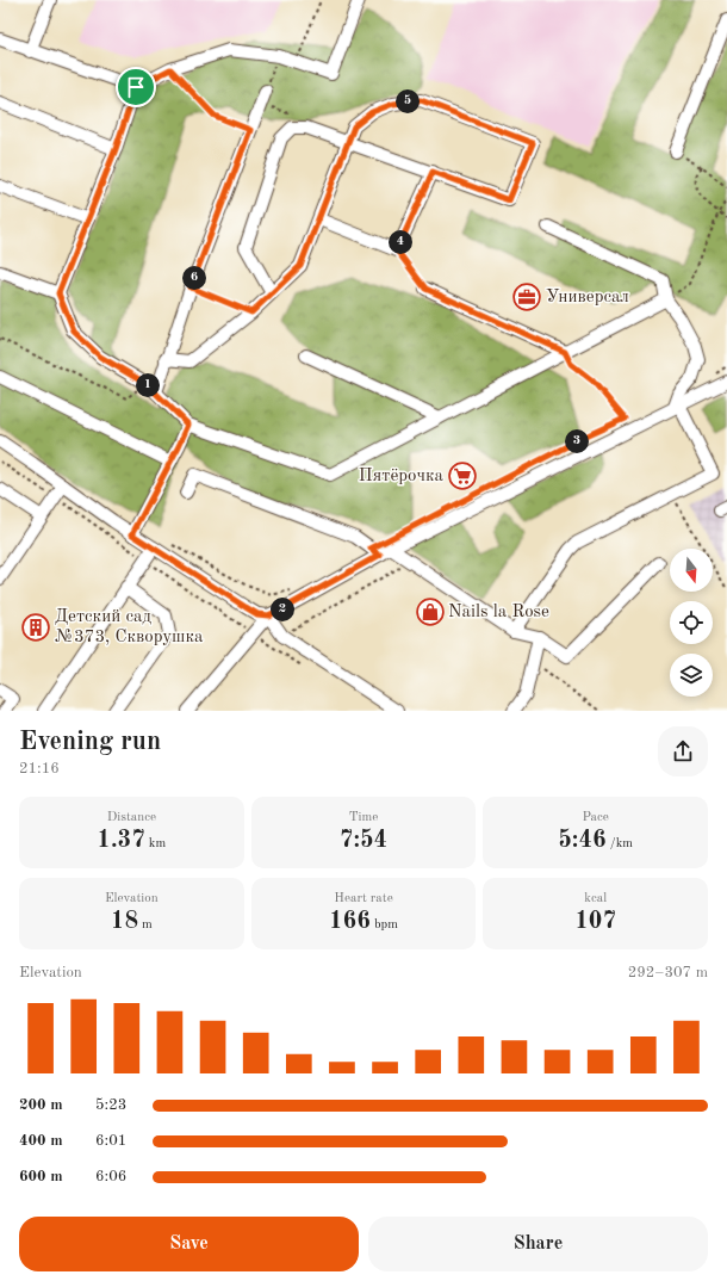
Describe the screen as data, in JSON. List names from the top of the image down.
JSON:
{
  "places": {
    "office": ["Универсал"],
    "supermarket": ["Пятёрочка"],
    "shop": ["Nails la Rose"],
    "building": ["Детский сад №373, Скворушка"]
  },
  "north": "bottom",
  "page": {
    "pins": [
      "5",
      "4",
      "6",
      "1",
      "3",
      "2"
    ],
    "heading": ["Evening run", "21:16"],
    "stats": [
      ["Distance", "1.37 km"],
      ["Time", "7:54"],
      ["Pace", "5:46 /km"],
      ["Elevation", "18 m"],
      ["Heart rate", "166 bpm"],
      ["kcal", "107"]
    ],
    "chart": ["Elevation", "292–307 m"],
    "list": [
      {
        "name": "200 m",
        "note": "5:23"
      },
      {
        "name": "400 m",
        "note": "6:01"
      },
      {
        "name": "600 m",
        "note": "6:06"
      }
    ],
    "buttons": ["Save", "Share"]
  }
}
